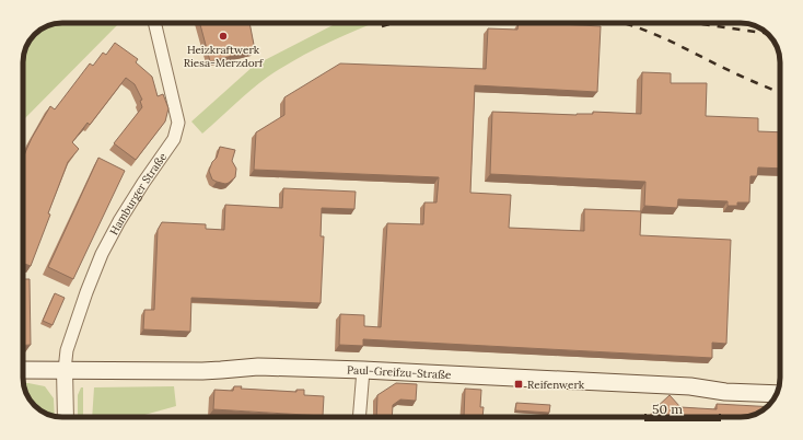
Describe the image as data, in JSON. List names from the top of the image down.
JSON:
{
  "streets": {
    "main road": ["Paul-Greifzu-Straße"],
    "street": ["Hamburger Straße"]
  },
  "crossings": [
    ["Hamburger Straße", "Paul-Greifzu-Straße"]
  ],
  "places": {
    "other": ["Heizkraftwerk Riesa-Merzdorf"],
    "transit": ["Reifenwerk"]
  },
  "scale_bar": "50 m"
}
